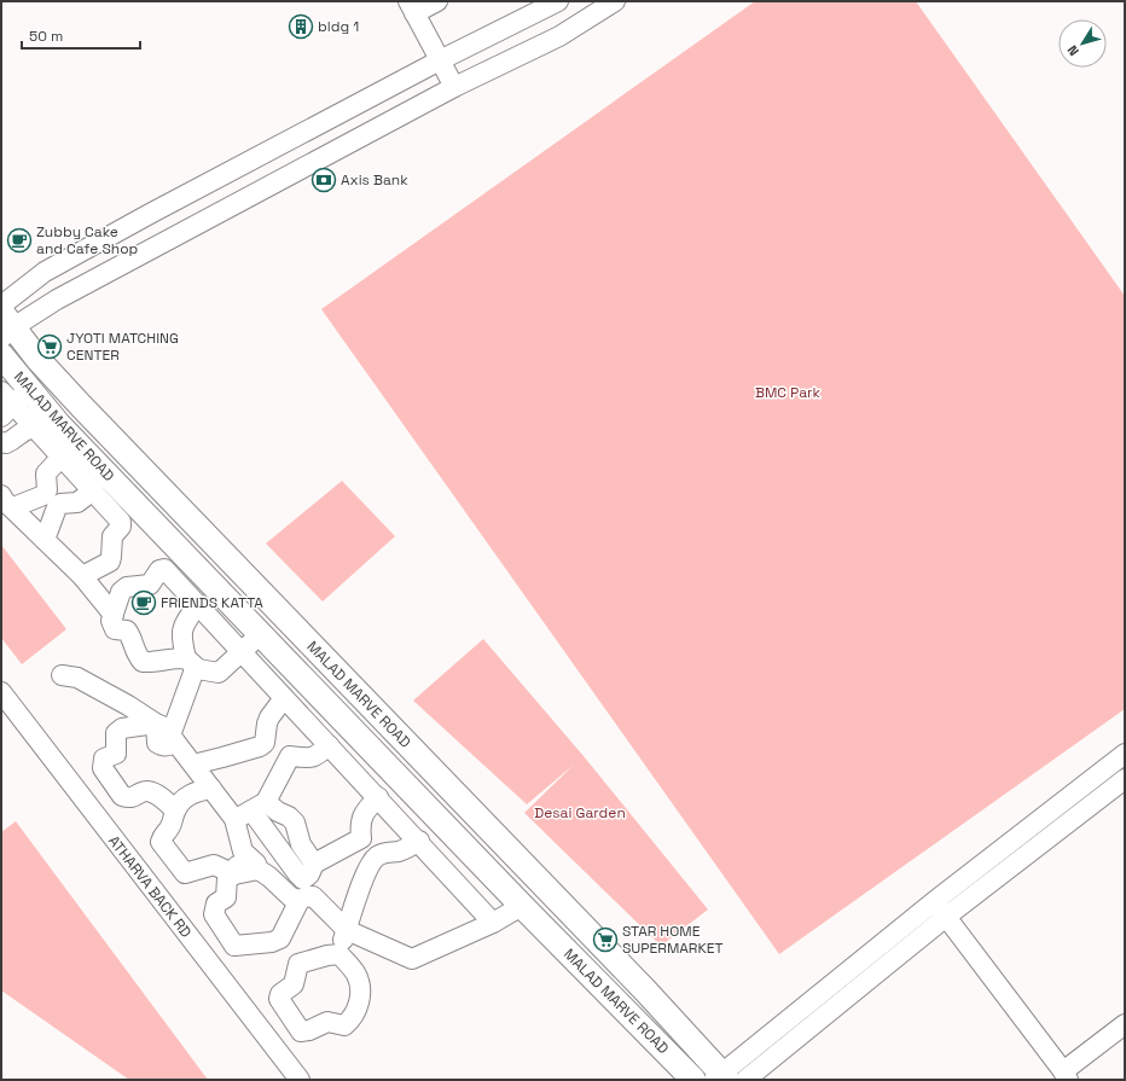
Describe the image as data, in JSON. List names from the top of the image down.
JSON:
{
  "streets": {
    "main road": ["MALAD MARVE ROAD"],
    "street": ["ATHARVA BACK RD"]
  },
  "parks": ["BMC Park", "Desai Garden"],
  "places": {
    "building": ["bldg 1"],
    "bank": ["Axis Bank"],
    "cafe": ["Zubby Cake and Cafe Shop", "FRIENDS KATTA"],
    "supermarket": ["JYOTI MATCHING CENTER", "STAR HOME SUPERMARKET"]
  },
  "scale_bar": "50 m",
  "north": "bottom left"
}
